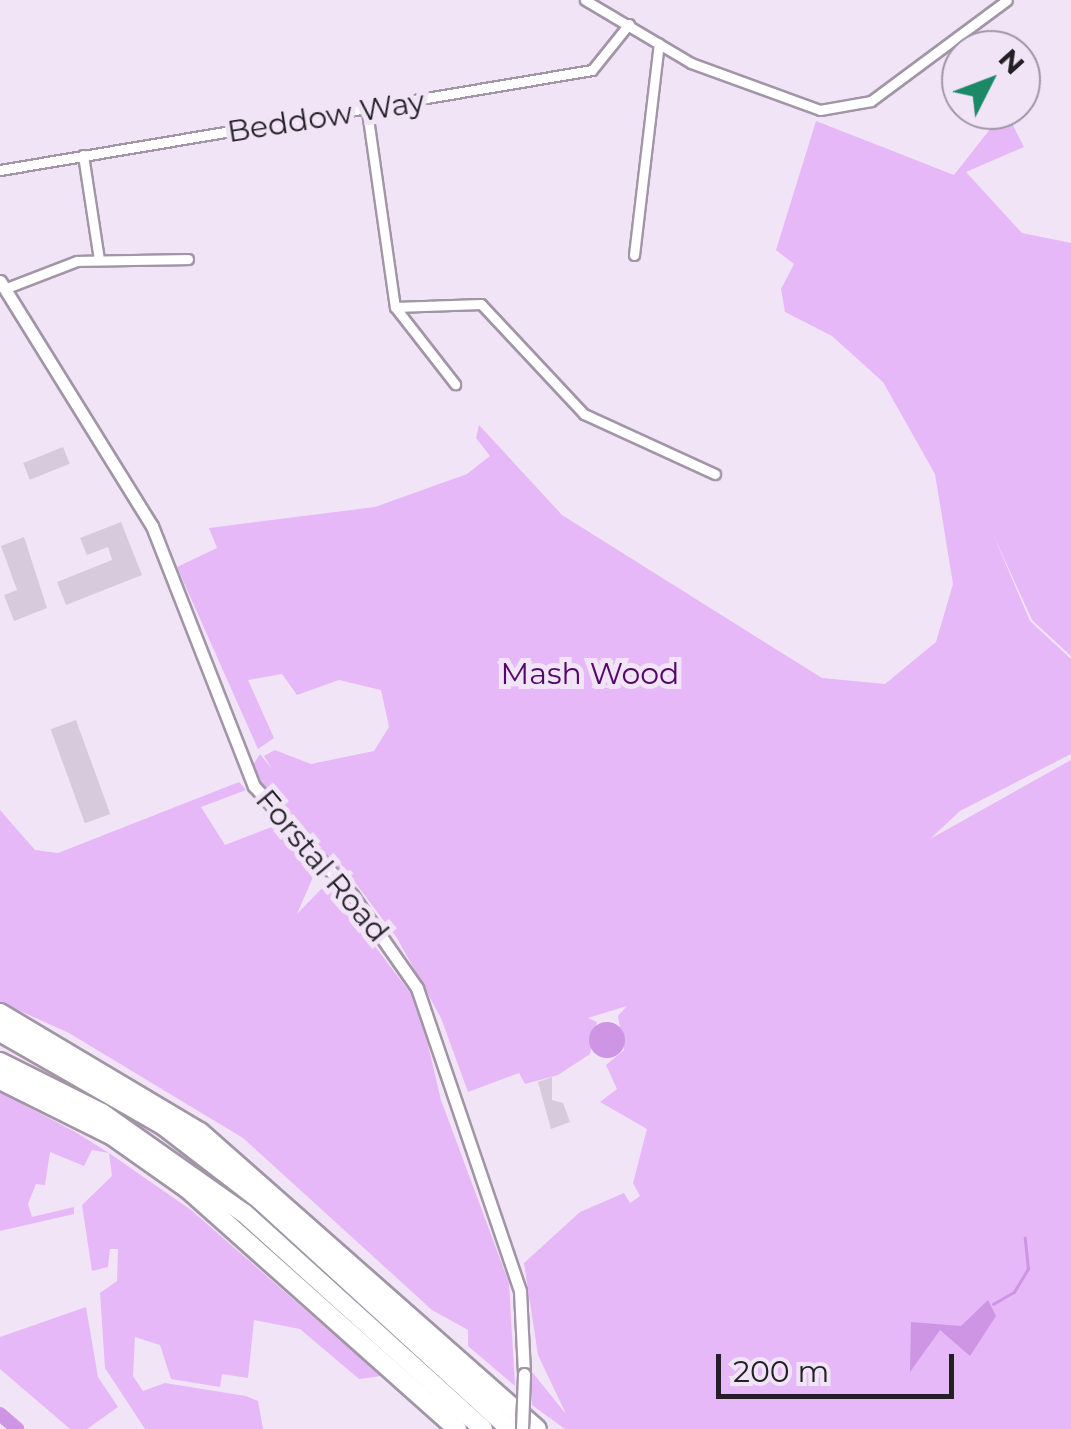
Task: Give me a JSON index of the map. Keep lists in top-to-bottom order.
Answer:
{
  "streets": {
    "street": ["Beddow Way", "Forstal Road"]
  },
  "parks": ["Mash Wood"],
  "scale_bar": "200 m",
  "north": "top right"
}
